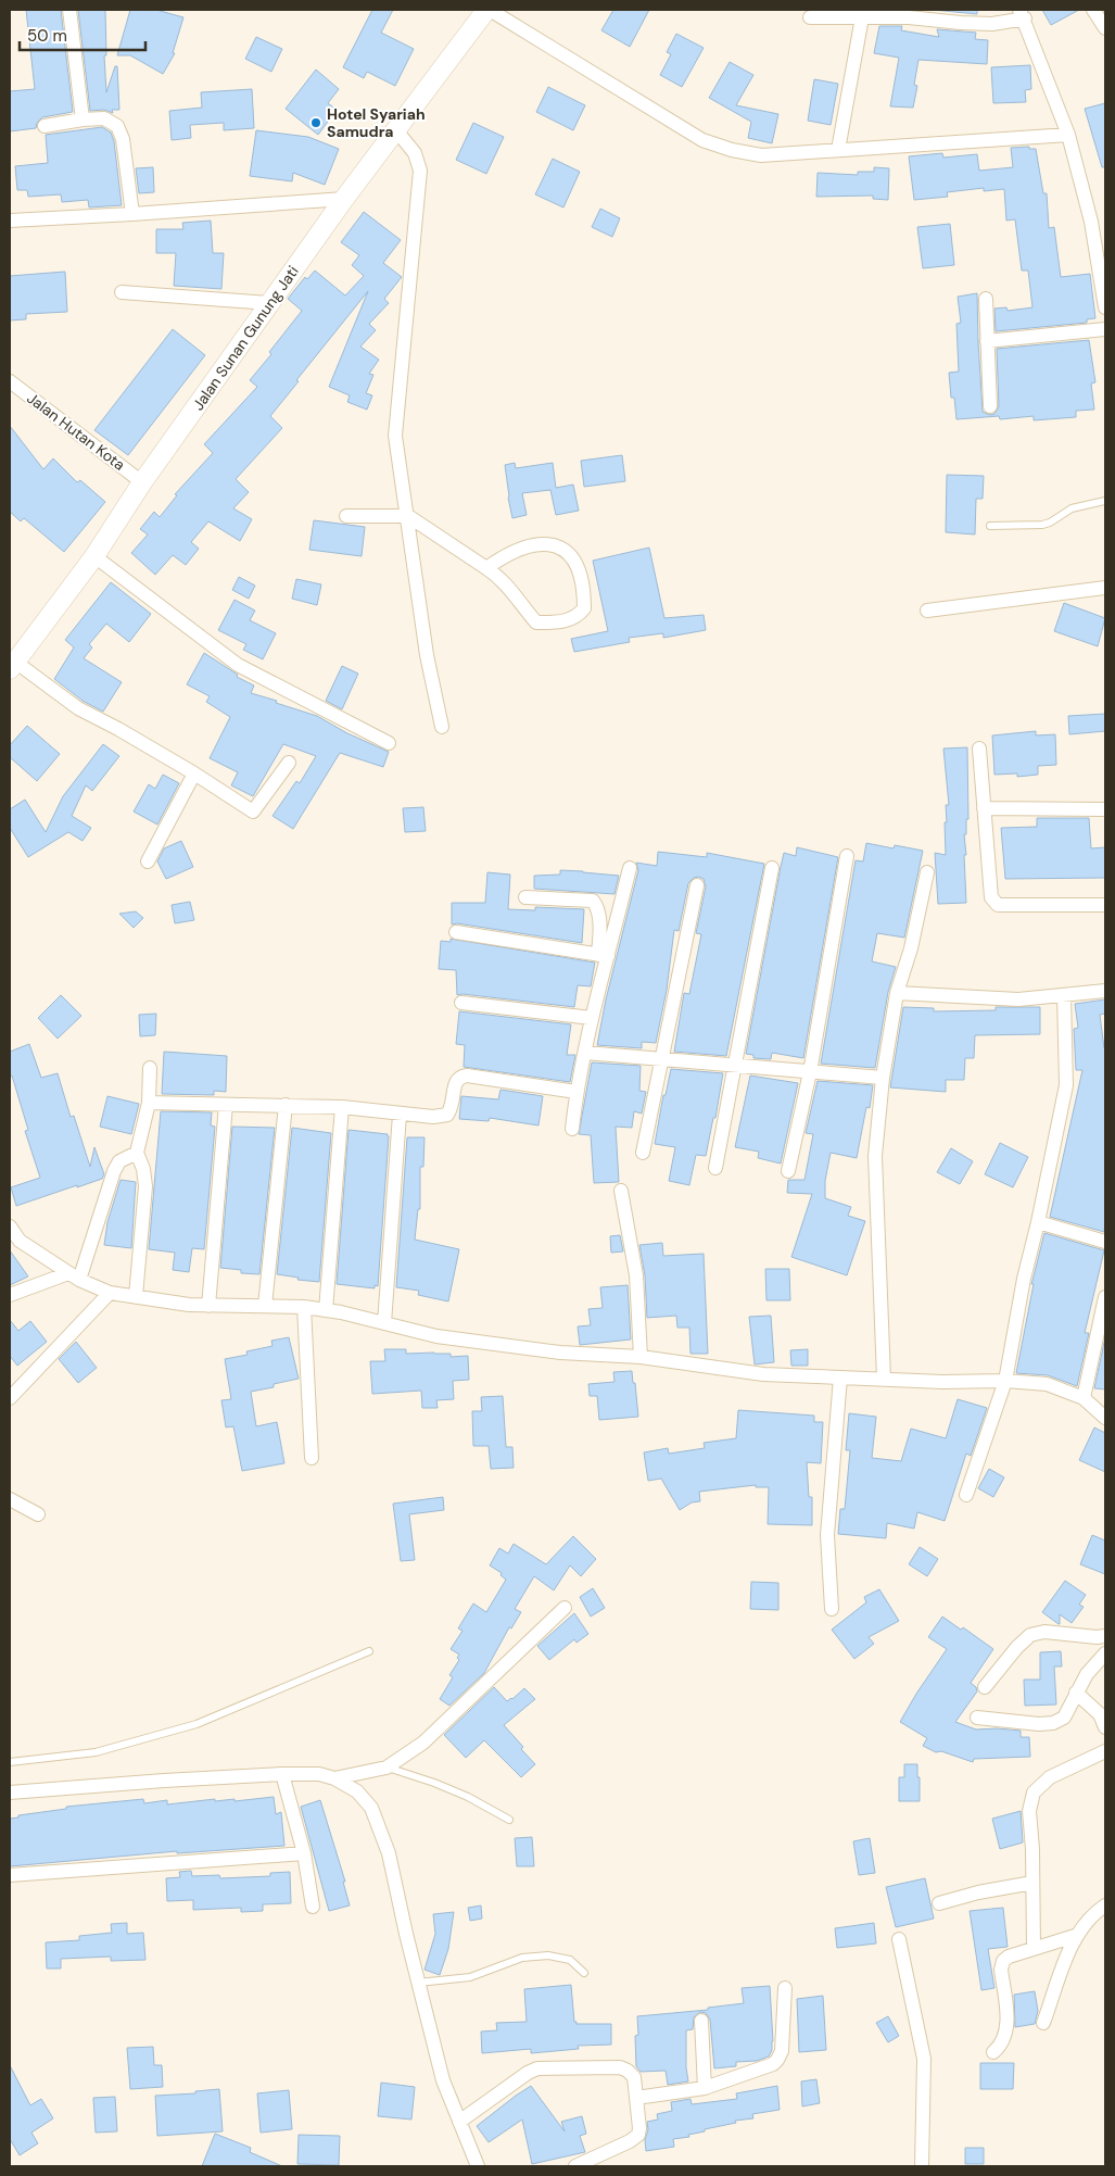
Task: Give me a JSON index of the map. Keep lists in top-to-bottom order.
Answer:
{
  "streets": {
    "street": ["Jalan Sunan Gunung Jati", "Jalan Hutan Kota"]
  },
  "crossings": [
    ["Jalan Sunan Gunung Jati", "Jalan Hutan Kota"]
  ],
  "places": ["Hotel Syariah Samudra"],
  "scale_bar": "50 m"
}
